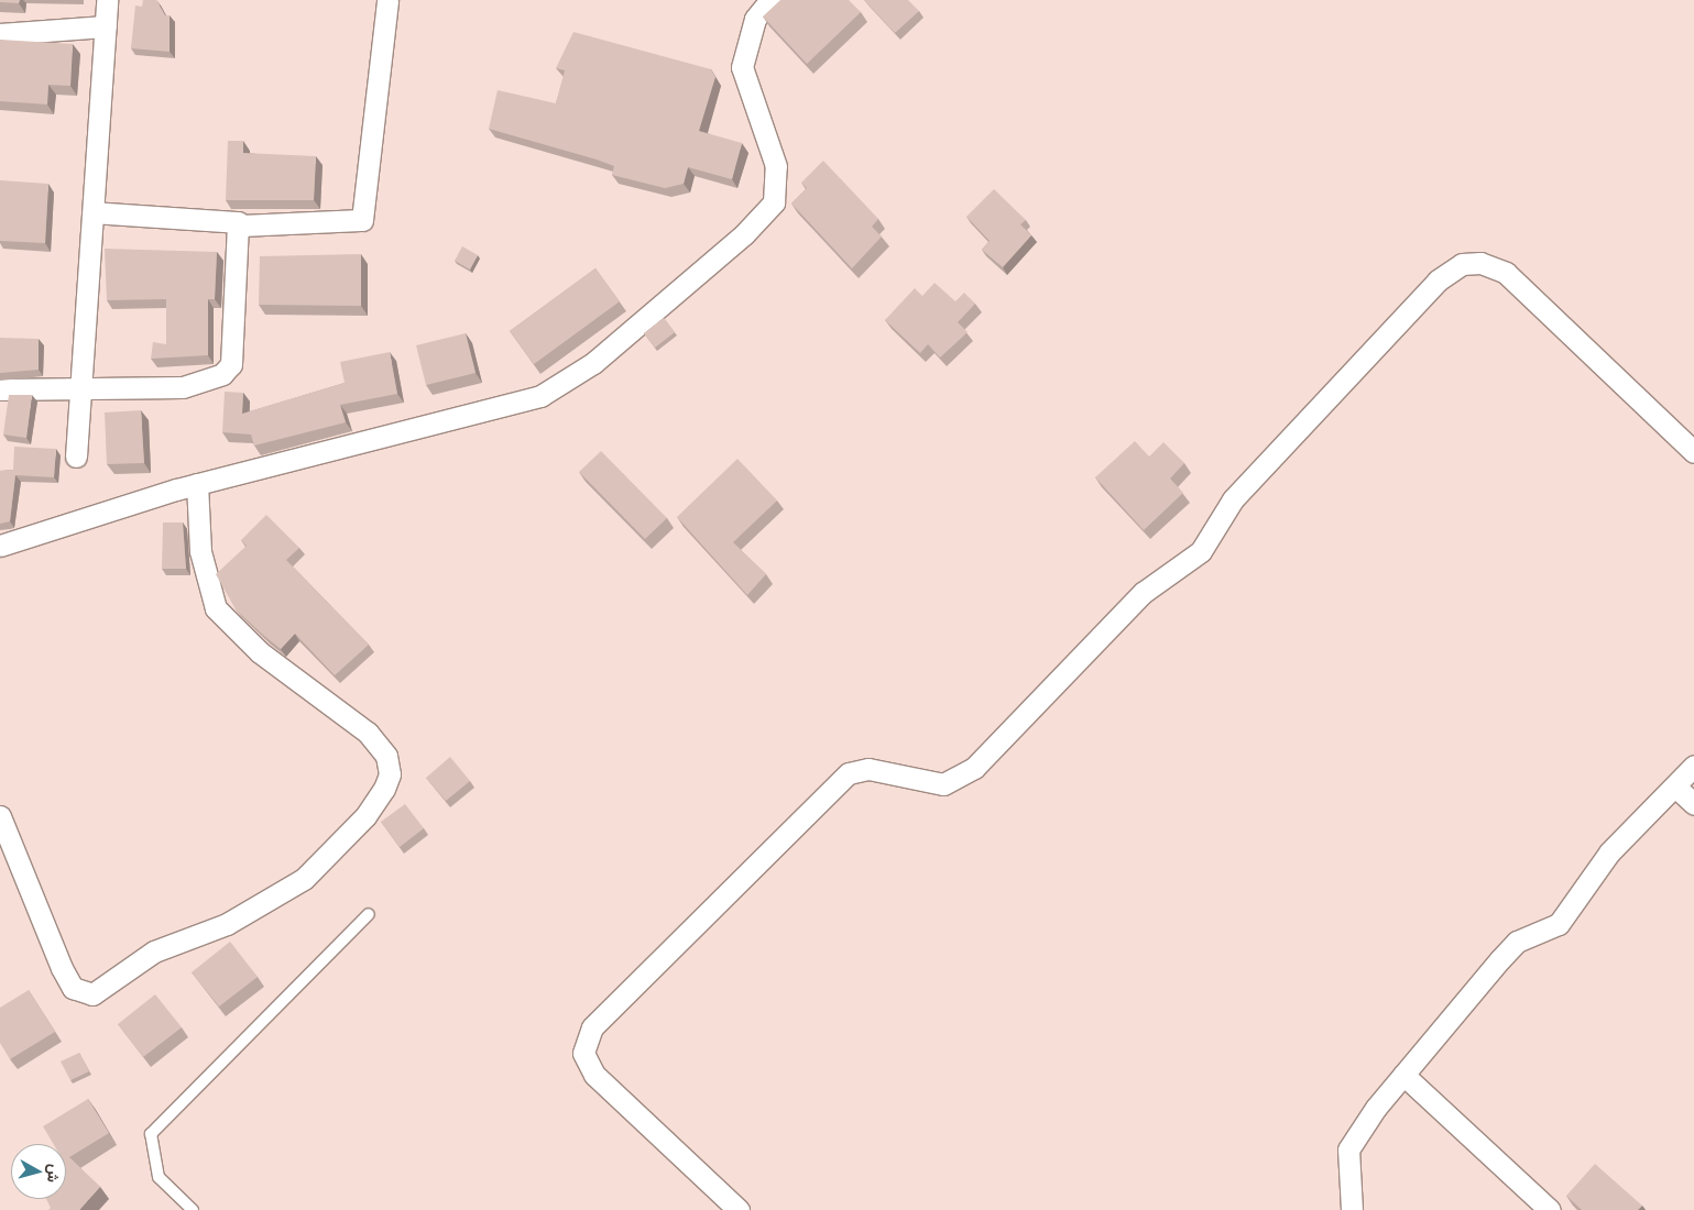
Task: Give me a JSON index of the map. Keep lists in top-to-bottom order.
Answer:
{
  "north": "right"
}
